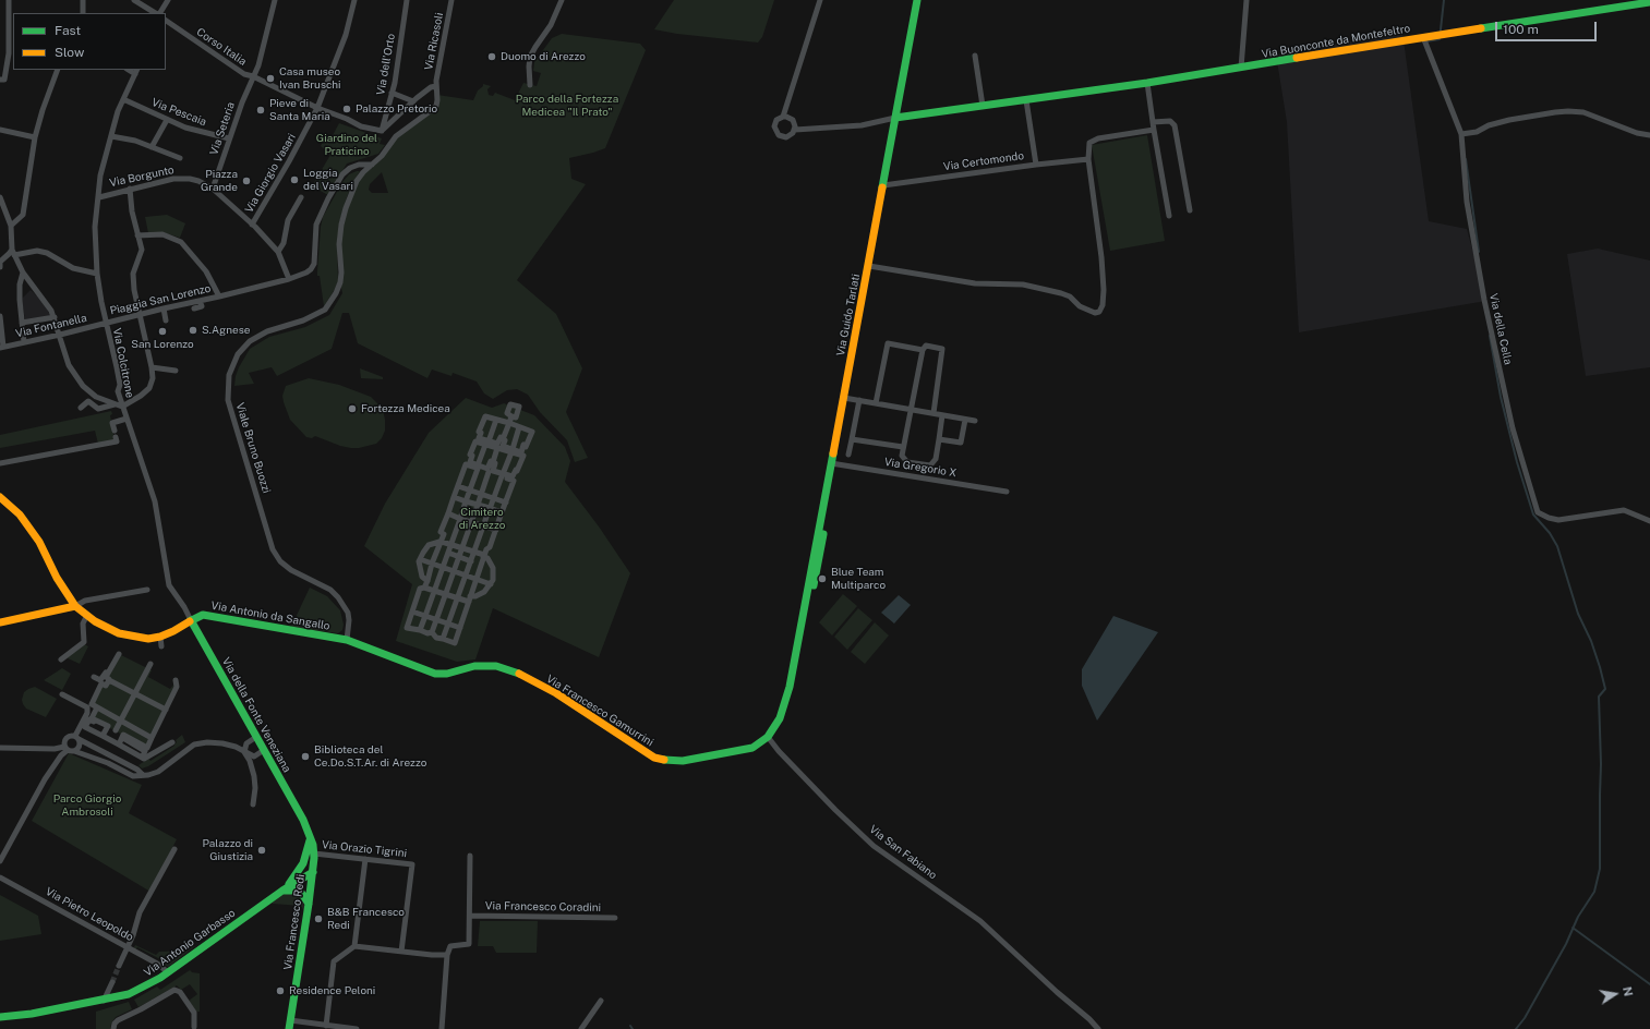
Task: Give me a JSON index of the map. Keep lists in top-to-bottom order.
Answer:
{
  "streets": {
    "main road": [
      "Via Buonconte da Montefeltro",
      "Via Guido Tarlati",
      "Via Antonio da Sangallo",
      "Via Francesco Gamurrini",
      "Via della Fonte Veneziana",
      "Via Francesco Redi",
      "Via Antonio Garbasso"
    ],
    "street": [
      "Via Ricasoli",
      "Corso Italia",
      "Via dell'Orto",
      "Via Pescaia",
      "Via Seteria",
      "Via Certomondo",
      "Via Giorgio Vasari",
      "Via Borgunto",
      "Piaggia San Lorenzo",
      "Via Fontanella",
      "Via della Cella",
      "Via Colcitrone",
      "Viale Bruno Buozzi",
      "Via Gregorio X",
      "Via Orazio Tigrini",
      "Via San Fabiano",
      "Via Francesco Coradini",
      "Via Pietro Leopoldo"
    ]
  },
  "crossings": [
    ["Via Ricasoli", "Viale Bruno Buozzi"],
    ["Via Buonconte da Montefeltro", "Via Guido Tarlati"],
    ["Via Buonconte da Montefeltro", "Via della Cella"],
    ["Corso Italia", "Via dell'Orto"],
    ["Corso Italia", "Via Seteria"],
    ["Corso Italia", "Via Giorgio Vasari"],
    ["Via Pescaia", "Via Seteria"],
    ["Via Pescaia", "Via Colcitrone"],
    ["Via Seteria", "Via Borgunto"],
    ["Via Certomondo", "Via Guido Tarlati"],
    ["Via Giorgio Vasari", "Via Borgunto"],
    ["Via Borgunto", "Piaggia San Lorenzo"],
    ["Via Borgunto", "Via Colcitrone"],
    ["Piaggia San Lorenzo", "Via Fontanella"],
    ["Piaggia San Lorenzo", "Via Colcitrone"],
    ["Piaggia San Lorenzo", "Viale Bruno Buozzi"],
    ["Via Guido Tarlati", "Via Gregorio X"],
    ["Via Fontanella", "Via Colcitrone"],
    ["Via Colcitrone", "Via Antonio da Sangallo"],
    ["Via Colcitrone", "Via della Fonte Veneziana"],
    ["Viale Bruno Buozzi", "Via Antonio da Sangallo"],
    ["Viale Bruno Buozzi", "Via Francesco Gamurrini"],
    ["Via Antonio da Sangallo", "Via Francesco Gamurrini"],
    ["Via Antonio da Sangallo", "Via della Fonte Veneziana"],
    ["Via Francesco Gamurrini", "Via San Fabiano"],
    ["Via della Fonte Veneziana", "Via Francesco Redi"],
    ["Via Orazio Tigrini", "Via Francesco Redi"],
    ["Via Pietro Leopoldo", "Via Antonio Garbasso"],
    ["Via Francesco Redi", "Via Antonio Garbasso"]
  ],
  "parks": [
    "Parco della Fortezza Medicea \"Il Prato\"",
    "Giardino del Praticino",
    "Cimitero di Arezzo",
    "Parco Giorgio Ambrosoli"
  ],
  "places": [
    "Duomo di Arezzo",
    "Casa museo Ivan Bruschi",
    "Palazzo Pretorio",
    "Pieve di Santa Maria",
    "Loggia del Vasari",
    "Piazza Grande",
    "S.Agnese",
    "San Lorenzo",
    "Fortezza Medicea",
    "Blue Team Multiparco",
    "Biblioteca del Ce.Do.S.T.Ar. di Arezzo",
    "Palazzo di Giustizia",
    "B&B Francesco Redi",
    "Residence Peloni"
  ],
  "legend": ["Fast", "Slow"],
  "scale_bar": "100 m",
  "north": "right"
}
